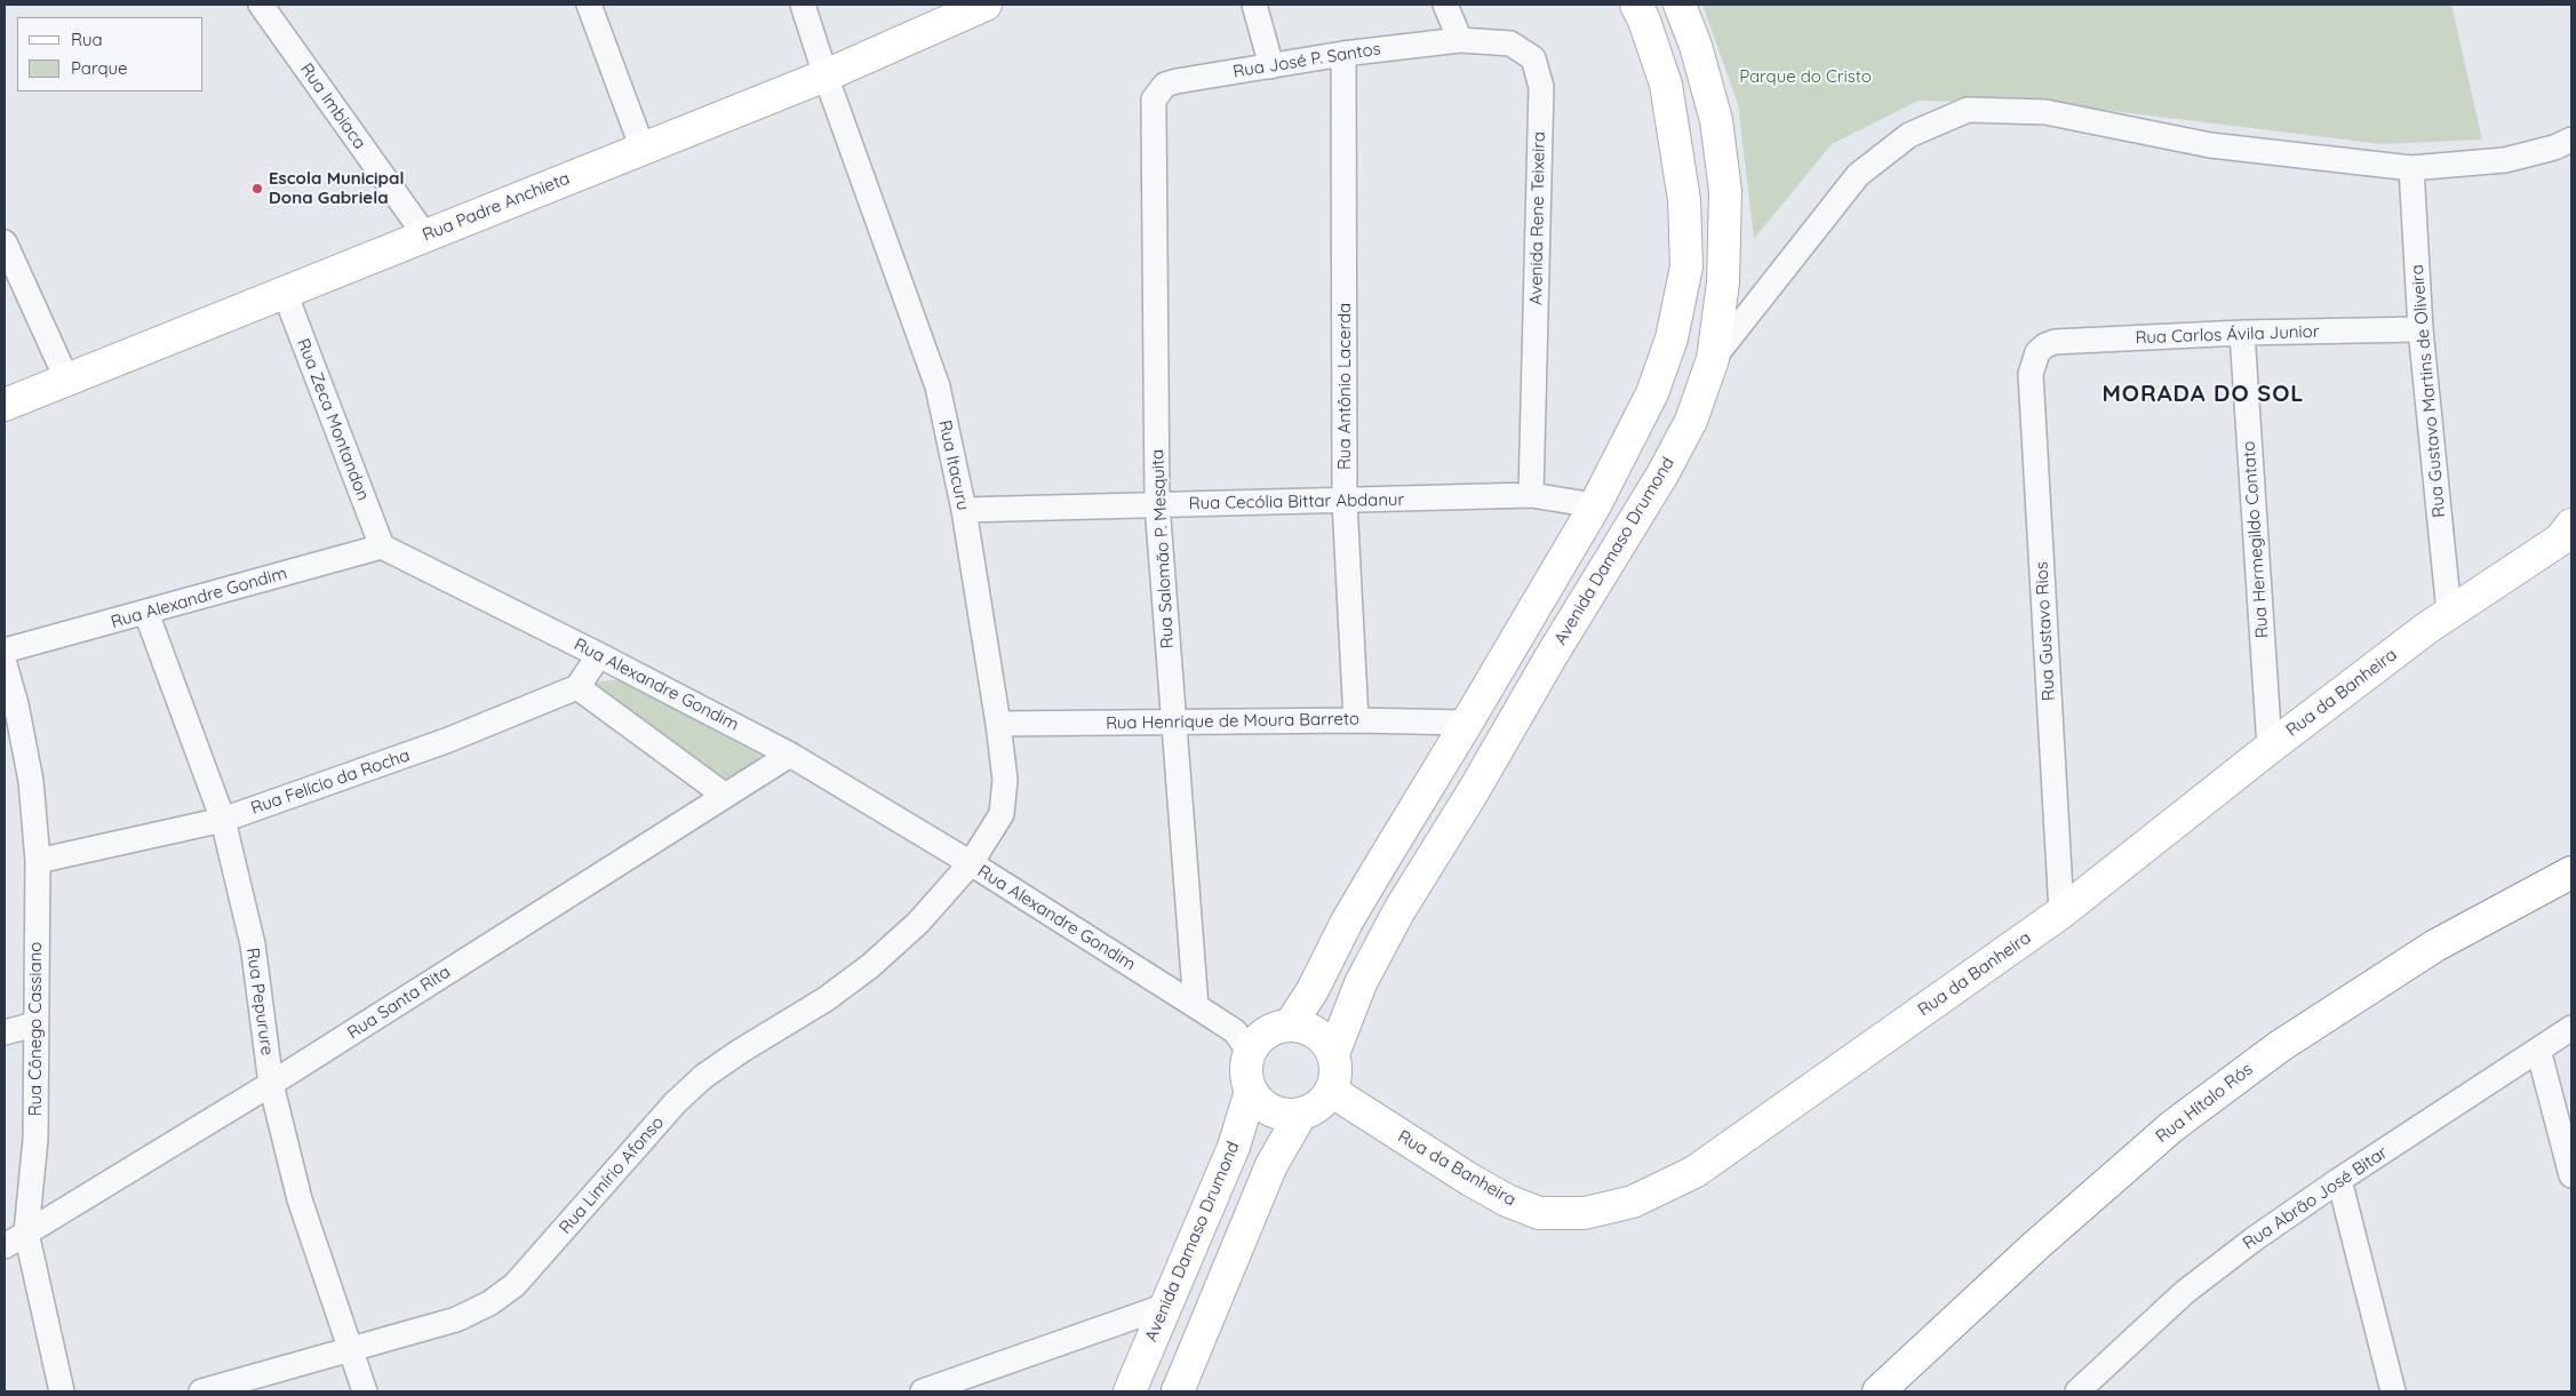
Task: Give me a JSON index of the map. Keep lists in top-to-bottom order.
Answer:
{
  "streets": {
    "main road": [
      "Rua Padre Anchieta",
      "Avenida Damaso Drumond",
      "Rua da Banheira",
      "Rua Hítalo Rós"
    ],
    "street": [
      "Rua José P. Santos",
      "Rua Imbiaca",
      "Avenida Rene Teixeira",
      "Rua Carlos Ávila Junior",
      "Rua Antônio Lacerda",
      "Rua Gustavo Martins de Oliveira",
      "Rua Zeca Montandon",
      "Rua Itacuru",
      "Rua Cecólia Bittar Abdanur",
      "Rua Hermegildo Contato",
      "Rua Salomão P. Mesquita",
      "Rua Alexandre Gondim",
      "Rua Gustavo Rios",
      "Rua Henrique de Moura Barreto",
      "Rua Felício da Rocha",
      "Rua Pepurure",
      "Rua Santa Rita",
      "Rua Cônego Cassiano",
      "Rua Limírio Afonso",
      "Rua Abrão José Bitar"
    ]
  },
  "crossings": [
    ["Rua José P. Santos", "Avenida Rene Teixeira"],
    ["Rua José P. Santos", "Rua Antônio Lacerda"],
    ["Rua José P. Santos", "Rua Salomão P. Mesquita"],
    ["Rua Imbiaca", "Rua Padre Anchieta"],
    ["Rua Padre Anchieta", "Rua Zeca Montandon"],
    ["Rua Padre Anchieta", "Rua Itacuru"],
    ["Avenida Rene Teixeira", "Rua Cecólia Bittar Abdanur"],
    ["Rua Carlos Ávila Junior", "Rua Gustavo Martins de Oliveira"],
    ["Rua Carlos Ávila Junior", "Rua Hermegildo Contato"],
    ["Rua Carlos Ávila Junior", "Rua Gustavo Rios"],
    ["Rua Antônio Lacerda", "Rua Cecólia Bittar Abdanur"],
    ["Rua Antônio Lacerda", "Rua Henrique de Moura Barreto"],
    ["Rua Gustavo Martins de Oliveira", "Rua da Banheira"],
    ["Rua Zeca Montandon", "Rua Alexandre Gondim"],
    ["Rua Itacuru", "Rua Cecólia Bittar Abdanur"],
    ["Rua Itacuru", "Rua Alexandre Gondim"],
    ["Rua Itacuru", "Rua Henrique de Moura Barreto"],
    ["Rua Itacuru", "Rua Limírio Afonso"],
    ["Rua Cecólia Bittar Abdanur", "Rua Salomão P. Mesquita"],
    ["Rua Hermegildo Contato", "Rua da Banheira"],
    ["Rua Salomão P. Mesquita", "Rua Alexandre Gondim"],
    ["Rua Salomão P. Mesquita", "Rua Henrique de Moura Barreto"],
    ["Avenida Damaso Drumond", "Rua Alexandre Gondim"],
    ["Avenida Damaso Drumond", "Rua da Banheira"],
    ["Rua Alexandre Gondim", "Rua da Banheira"],
    ["Rua Alexandre Gondim", "Rua Pepurure"],
    ["Rua Alexandre Gondim", "Rua Santa Rita"],
    ["Rua Alexandre Gondim", "Rua Limírio Afonso"],
    ["Rua Gustavo Rios", "Rua da Banheira"],
    ["Rua Felício da Rocha", "Rua Pepurure"],
    ["Rua Felício da Rocha", "Rua Cônego Cassiano"],
    ["Rua Pepurure", "Rua Santa Rita"],
    ["Rua Pepurure", "Rua Limírio Afonso"],
    ["Rua Santa Rita", "Rua Cônego Cassiano"]
  ],
  "districts": ["MORADA DO SOL"],
  "parks": ["Parque do Cristo"],
  "places": ["Escola Municipal Dona Gabriela"],
  "legend": ["Rua", "Parque"]
}
